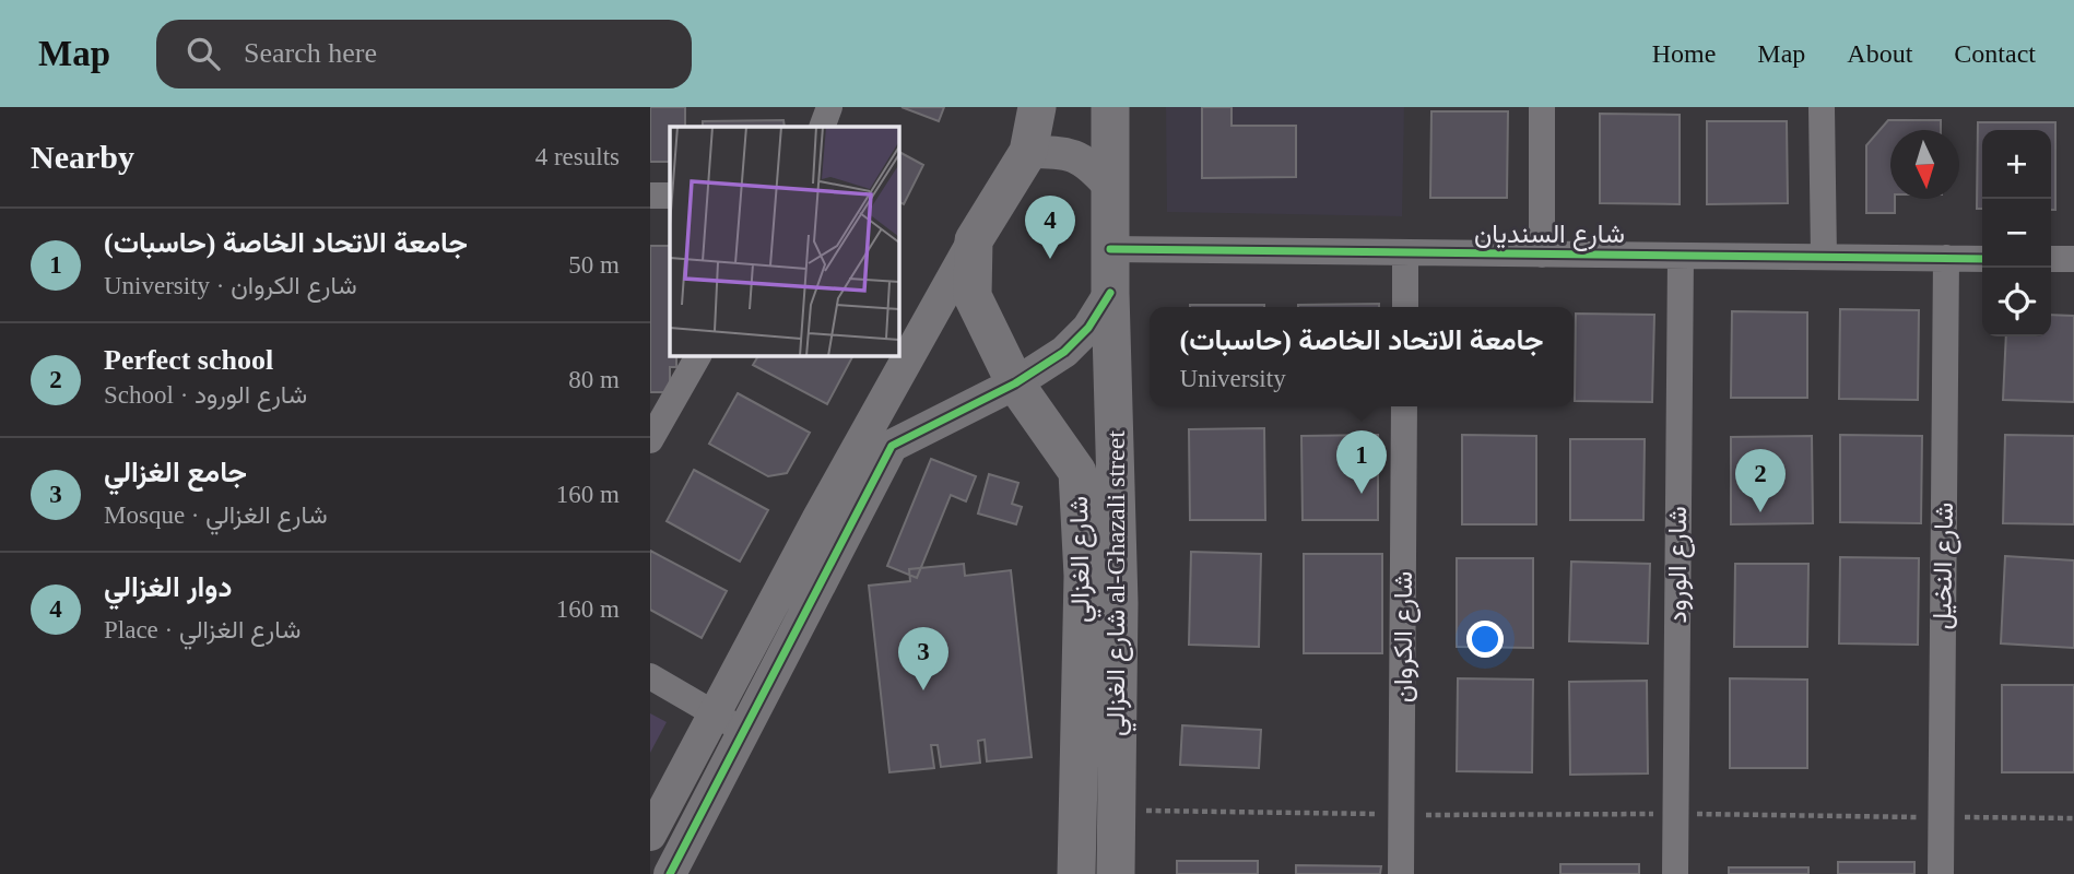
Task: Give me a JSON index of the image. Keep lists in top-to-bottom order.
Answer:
{
  "streets": {
    "main road": ["شارع الغزالي", "شارع الغزالي al-Ghazali street"],
    "street": [
      "شارع السنديان",
      "شارع الورود",
      "شارع النخيل",
      "شارع الكروان"
    ]
  },
  "crossings": [
    ["شارع السنديان", "شارع الورود"],
    ["شارع السنديان", "شارع النخيل"]
  ],
  "north": "bottom",
  "page": {
    "header": "Map",
    "search": "Search here",
    "nav": [
      "Home",
      "Map",
      "About",
      "Contact"
    ],
    "heading": ["Nearby", "4 results"],
    "map_buttons": ["+", "−"],
    "pins": [
      "4",
      "1",
      "2",
      "3"
    ],
    "list": [
      {
        "mark": "1",
        "name": "جامعة الاتحاد الخاصة (حاسبات)",
        "note": "University · شارع الكروان",
        "value": "50 m"
      },
      {
        "mark": "2",
        "name": "Perfect school",
        "note": "School · شارع الورود",
        "value": "80 m"
      },
      {
        "mark": "3",
        "name": "جامع الغزالي",
        "note": "Mosque · شارع الغزالي",
        "value": "160 m"
      },
      {
        "mark": "4",
        "name": "دوار الغزالي",
        "note": "Place · شارع الغزالي",
        "value": "160 m"
      }
    ],
    "popup": ["جامعة الاتحاد الخاصة (حاسبات)", "University"]
  }
}
